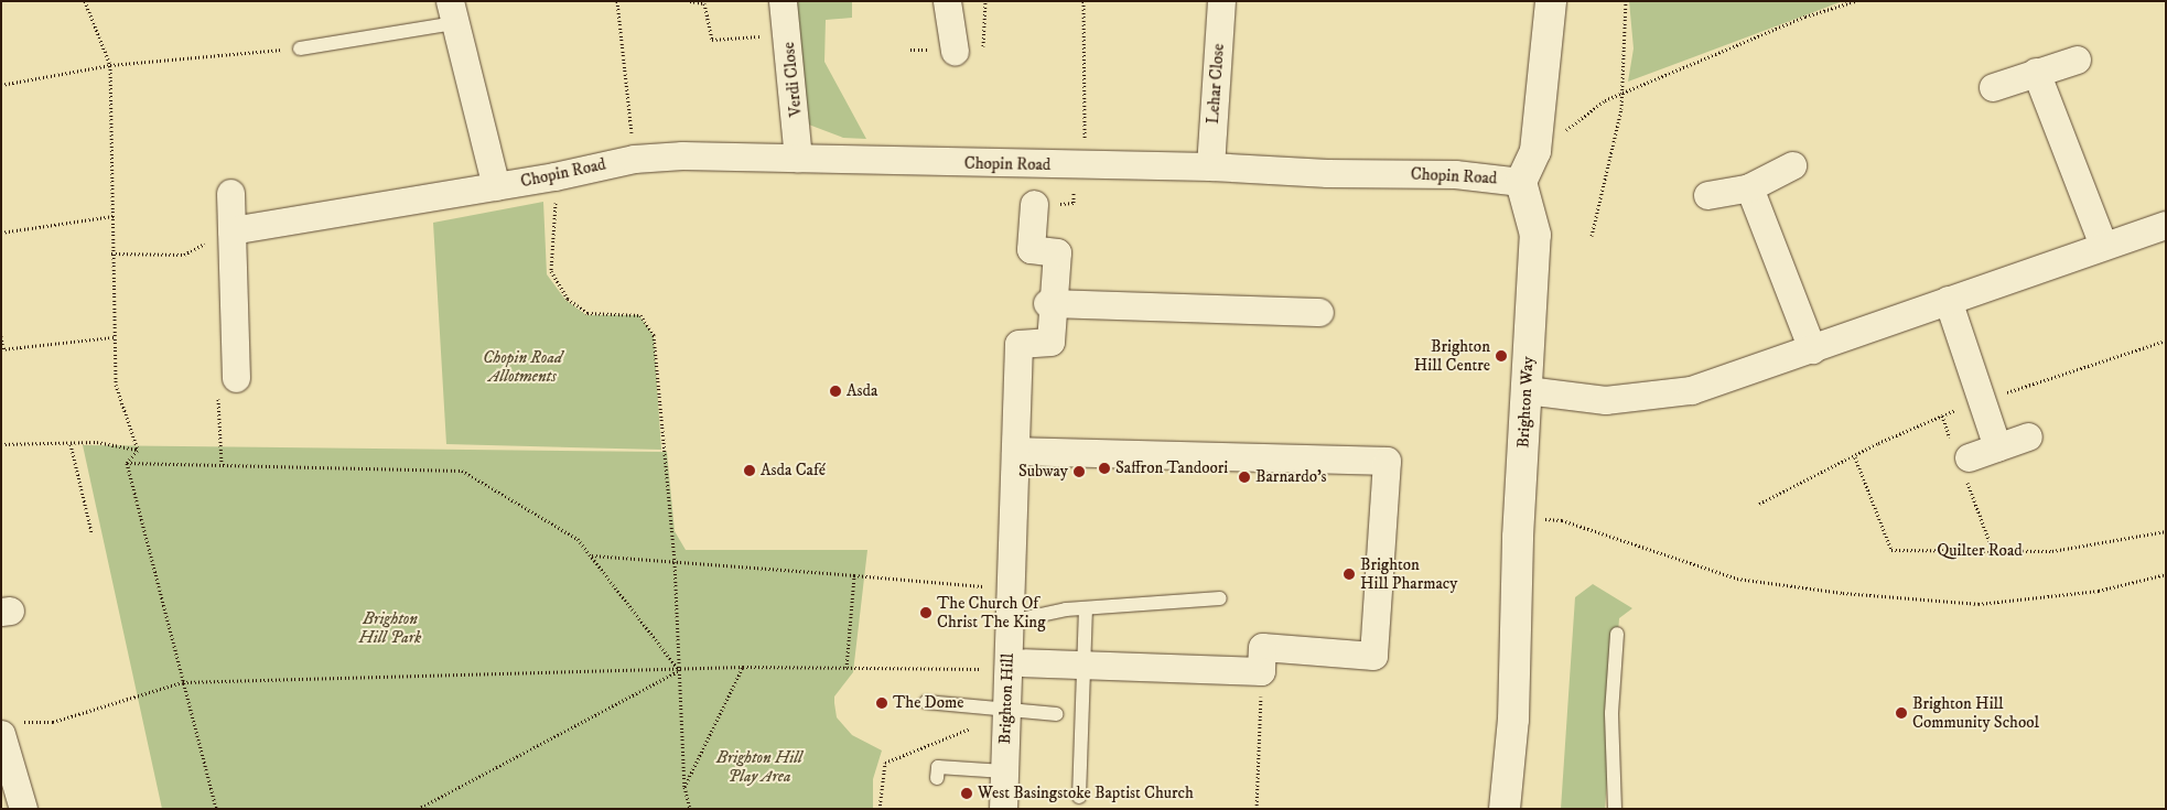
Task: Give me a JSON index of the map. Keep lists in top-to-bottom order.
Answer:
{
  "streets": {
    "street": [
      "Verdi Close",
      "Lehar Close",
      "Chopin Road",
      "Brighton Way",
      "Brighton Hill"
    ],
    "path": ["Quilter Road"]
  },
  "crossings": [
    ["Verdi Close", "Chopin Road"],
    ["Lehar Close", "Chopin Road"],
    ["Chopin Road", "Brighton Way"]
  ],
  "parks": ["Chopin Road Allotments", "Brighton Hill Park", "Brighton Hill Play Area"],
  "places": [
    "Brighton Hill Centre",
    "Asda",
    "Saffron Tandoori",
    "Asda Café",
    "Subway",
    "Barnardo's",
    "Brighton Hill Pharmacy",
    "The Church Of Christ The King",
    "The Dome",
    "Brighton Hill Community School",
    "West Basingstoke Baptist Church"
  ]
}
